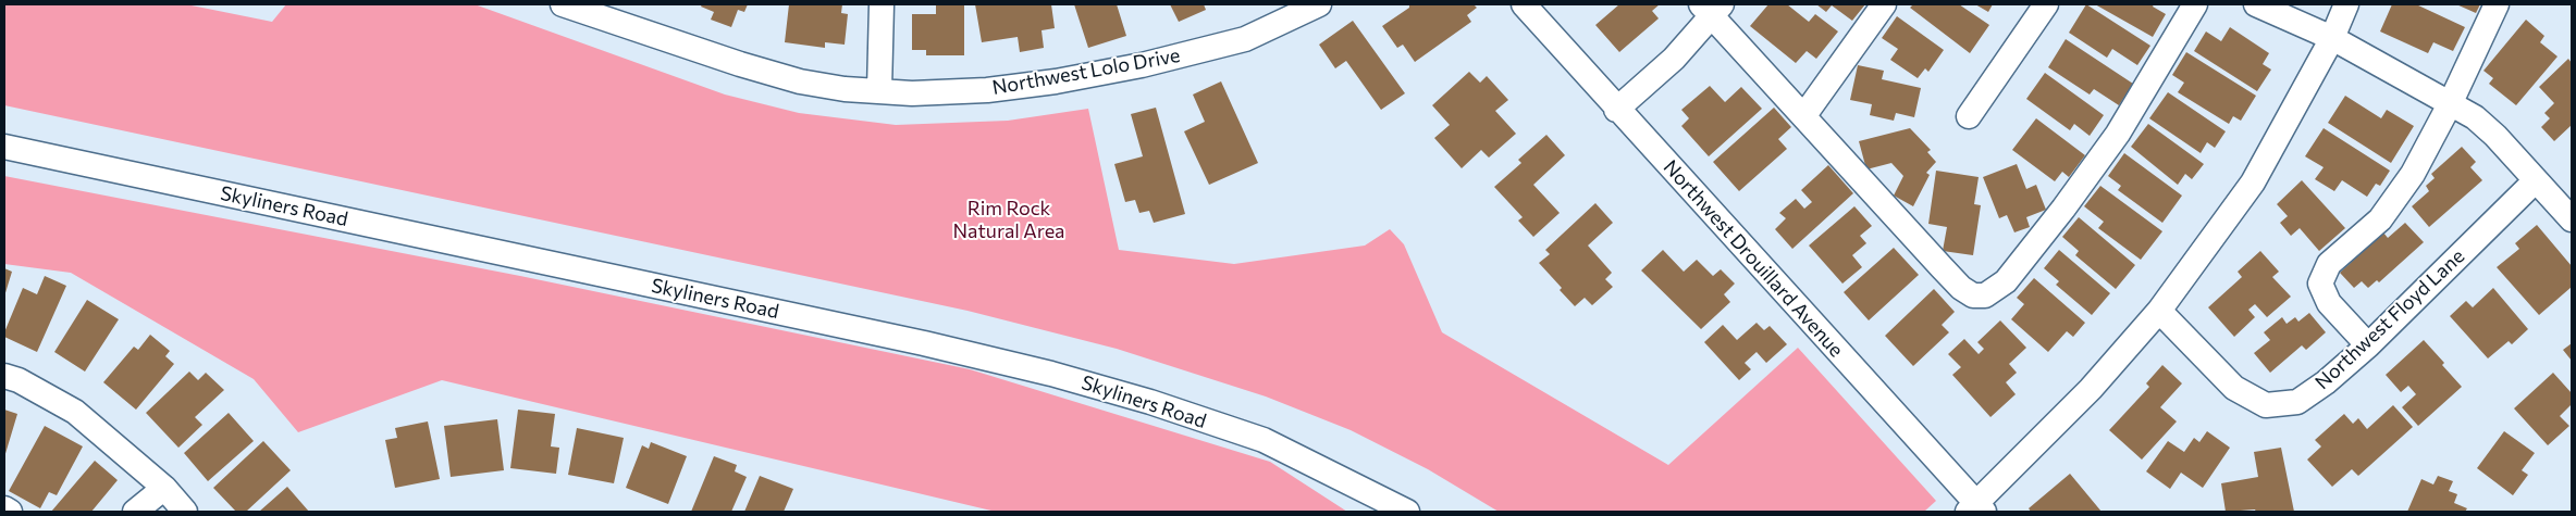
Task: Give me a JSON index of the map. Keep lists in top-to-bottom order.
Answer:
{
  "streets": {
    "street": [
      "Northwest Lolo Drive",
      "Skyliners Road",
      "Northwest Drouillard Avenue",
      "Northwest Floyd Lane"
    ]
  },
  "parks": ["Rim Rock Natural Area"]
}
